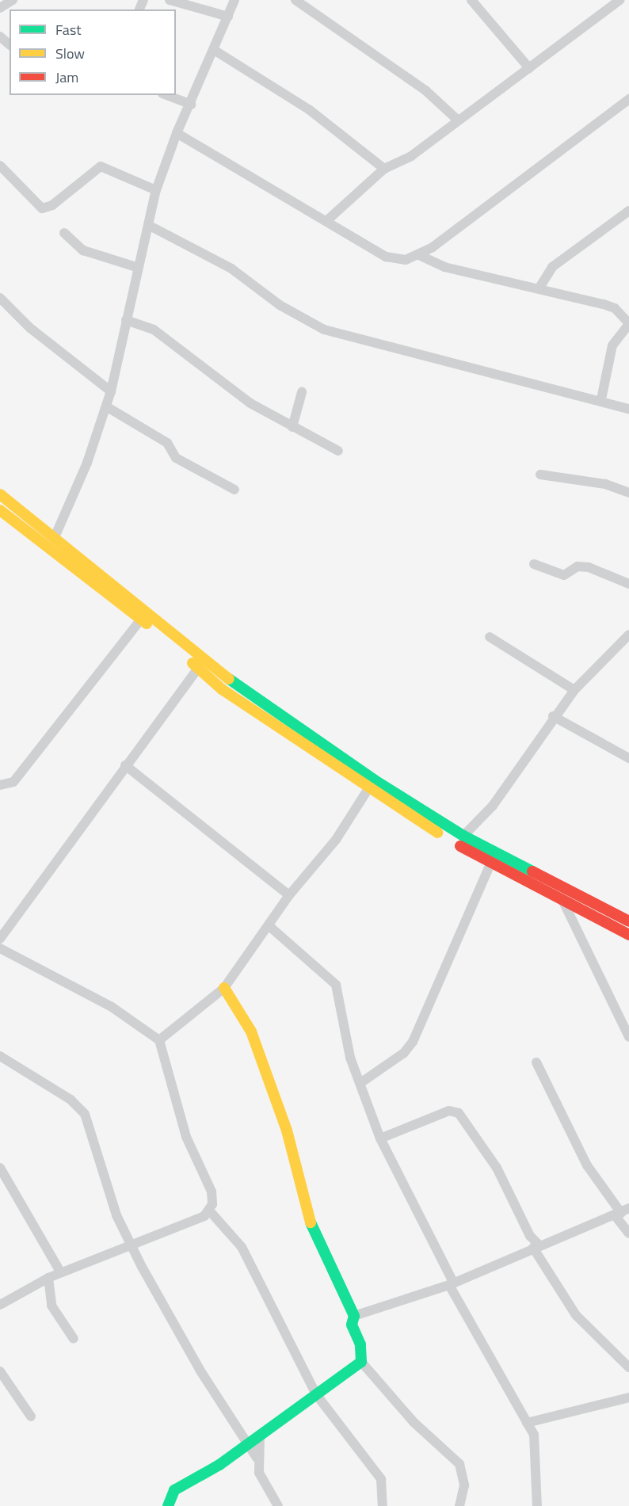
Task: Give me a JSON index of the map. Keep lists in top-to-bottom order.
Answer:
{
  "legend": ["Fast", "Slow", "Jam"]
}
